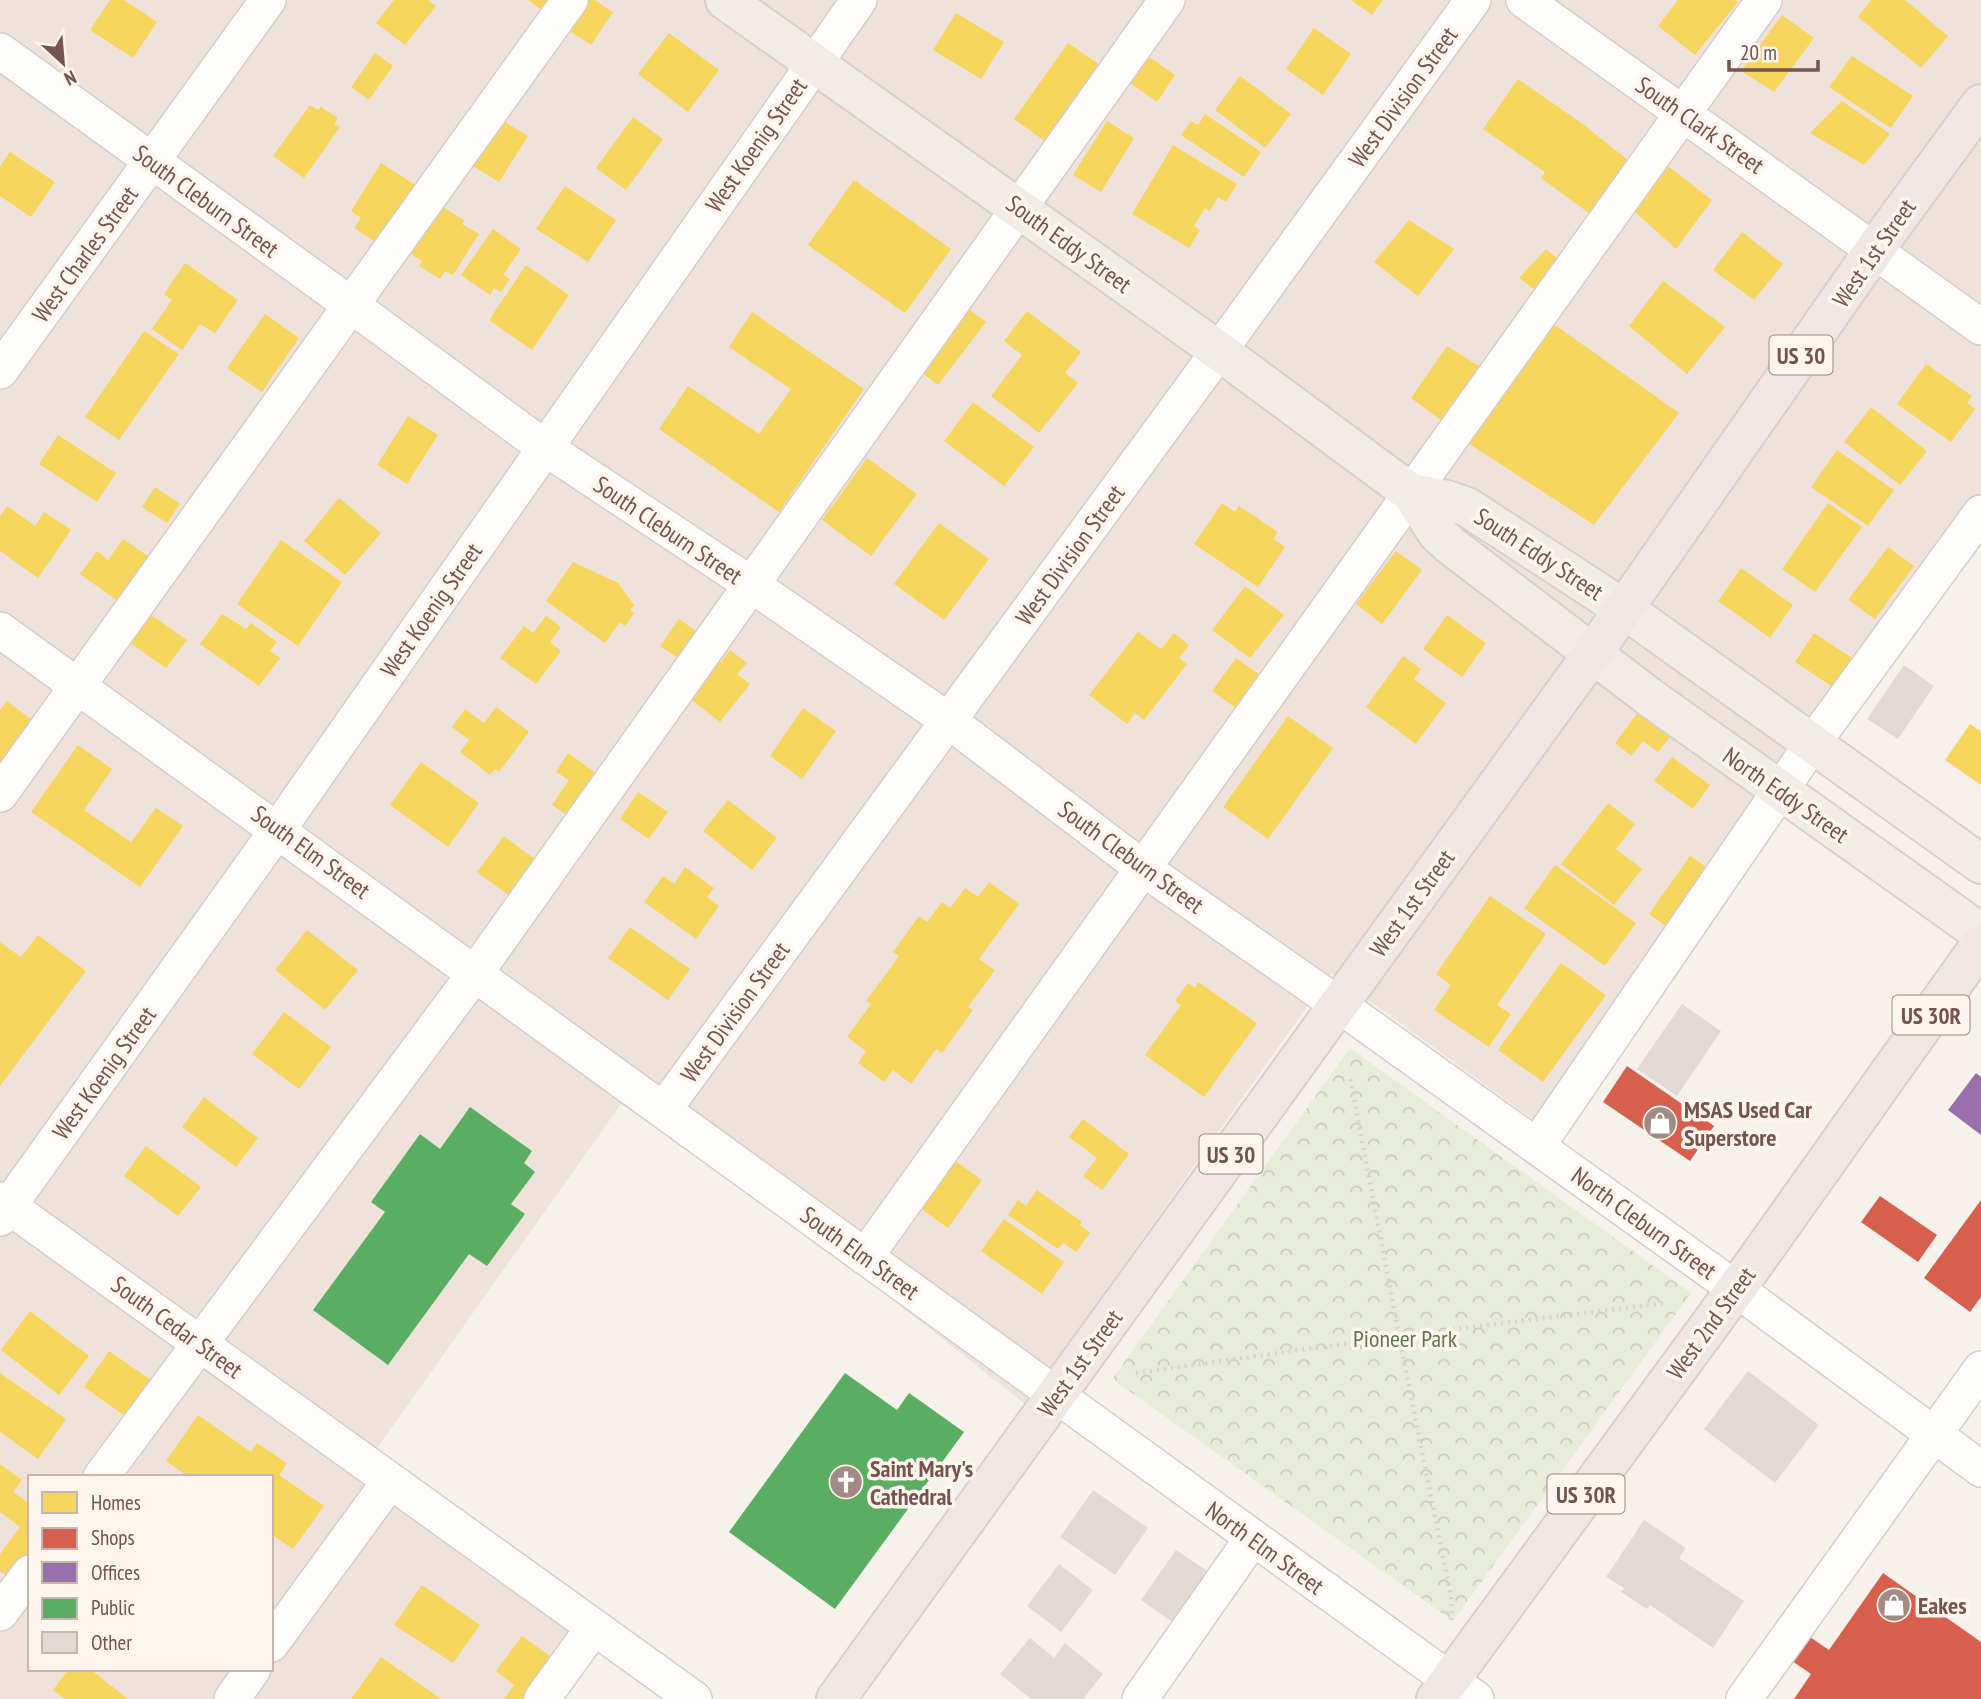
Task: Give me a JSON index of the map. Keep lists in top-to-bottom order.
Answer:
{
  "streets": {
    "highway": [
      "West 1st Street",
      "US 30",
      "US 30R",
      "West 2nd Street"
    ],
    "main road": ["South Eddy Street", "North Eddy Street"],
    "street": [
      "West Division Street",
      "South Clark Street",
      "West Koenig Street",
      "South Cleburn Street",
      "West Charles Street",
      "South Elm Street",
      "North Cleburn Street",
      "South Cedar Street",
      "North Elm Street"
    ]
  },
  "crossings": [
    ["West Division Street", "South Cleburn Street"],
    ["West Division Street", "South Eddy Street"],
    ["West Division Street", "South Elm Street"],
    ["South Clark Street", "West 1st Street"],
    ["West Koenig Street", "South Cleburn Street"],
    ["West Koenig Street", "South Eddy Street"],
    ["West Koenig Street", "South Elm Street"],
    ["West Koenig Street", "South Cedar Street"],
    ["South Cleburn Street", "West 1st Street"],
    ["South Cleburn Street", "West Charles Street"],
    ["South Cleburn Street", "North Cleburn Street"],
    ["South Eddy Street", "West 1st Street"],
    ["South Eddy Street", "North Eddy Street"],
    ["West 1st Street", "North Eddy Street"],
    ["West 1st Street", "South Elm Street"],
    ["West 1st Street", "North Cleburn Street"],
    ["West 1st Street", "North Elm Street"],
    ["South Elm Street", "North Elm Street"],
    ["North Cleburn Street", "West 2nd Street"],
    ["West 2nd Street", "North Elm Street"]
  ],
  "parks": ["Pioneer Park"],
  "places": {
    "shop": ["MSAS Used Car Superstore", "Eakes"],
    "church": ["Saint Mary's Cathedral"]
  },
  "legend": [
    "Homes",
    "Shops",
    "Offices",
    "Public",
    "Other"
  ],
  "scale_bar": "20 m",
  "north": "bottom right"
}
